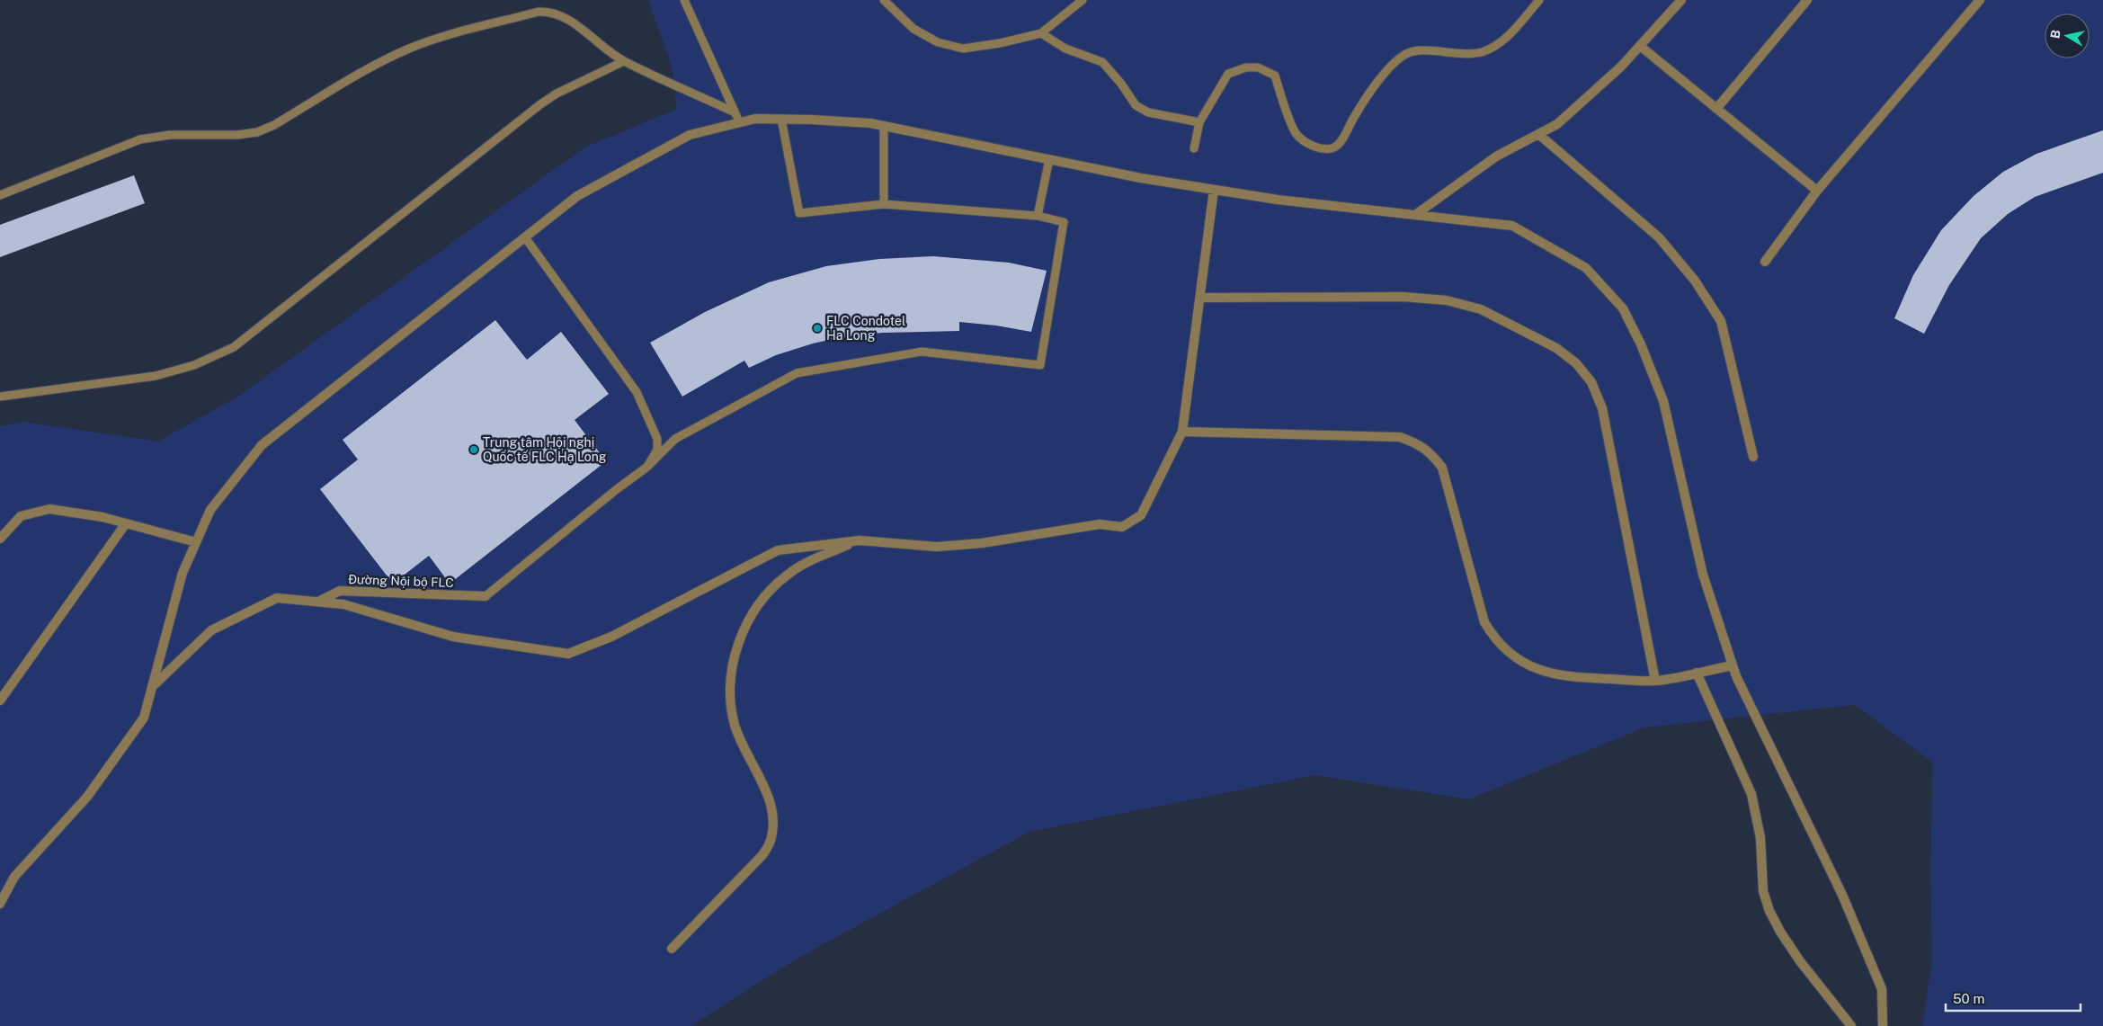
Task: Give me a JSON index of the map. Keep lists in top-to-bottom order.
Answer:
{
  "streets": {
    "street": ["Đường Nội bộ FLC"]
  },
  "places": ["FLC Condotel Ha Long", "Trung tâm Hội nghị Quốc tế FLC Hạ Long"],
  "scale_bar": "50 m",
  "north": "left"
}
